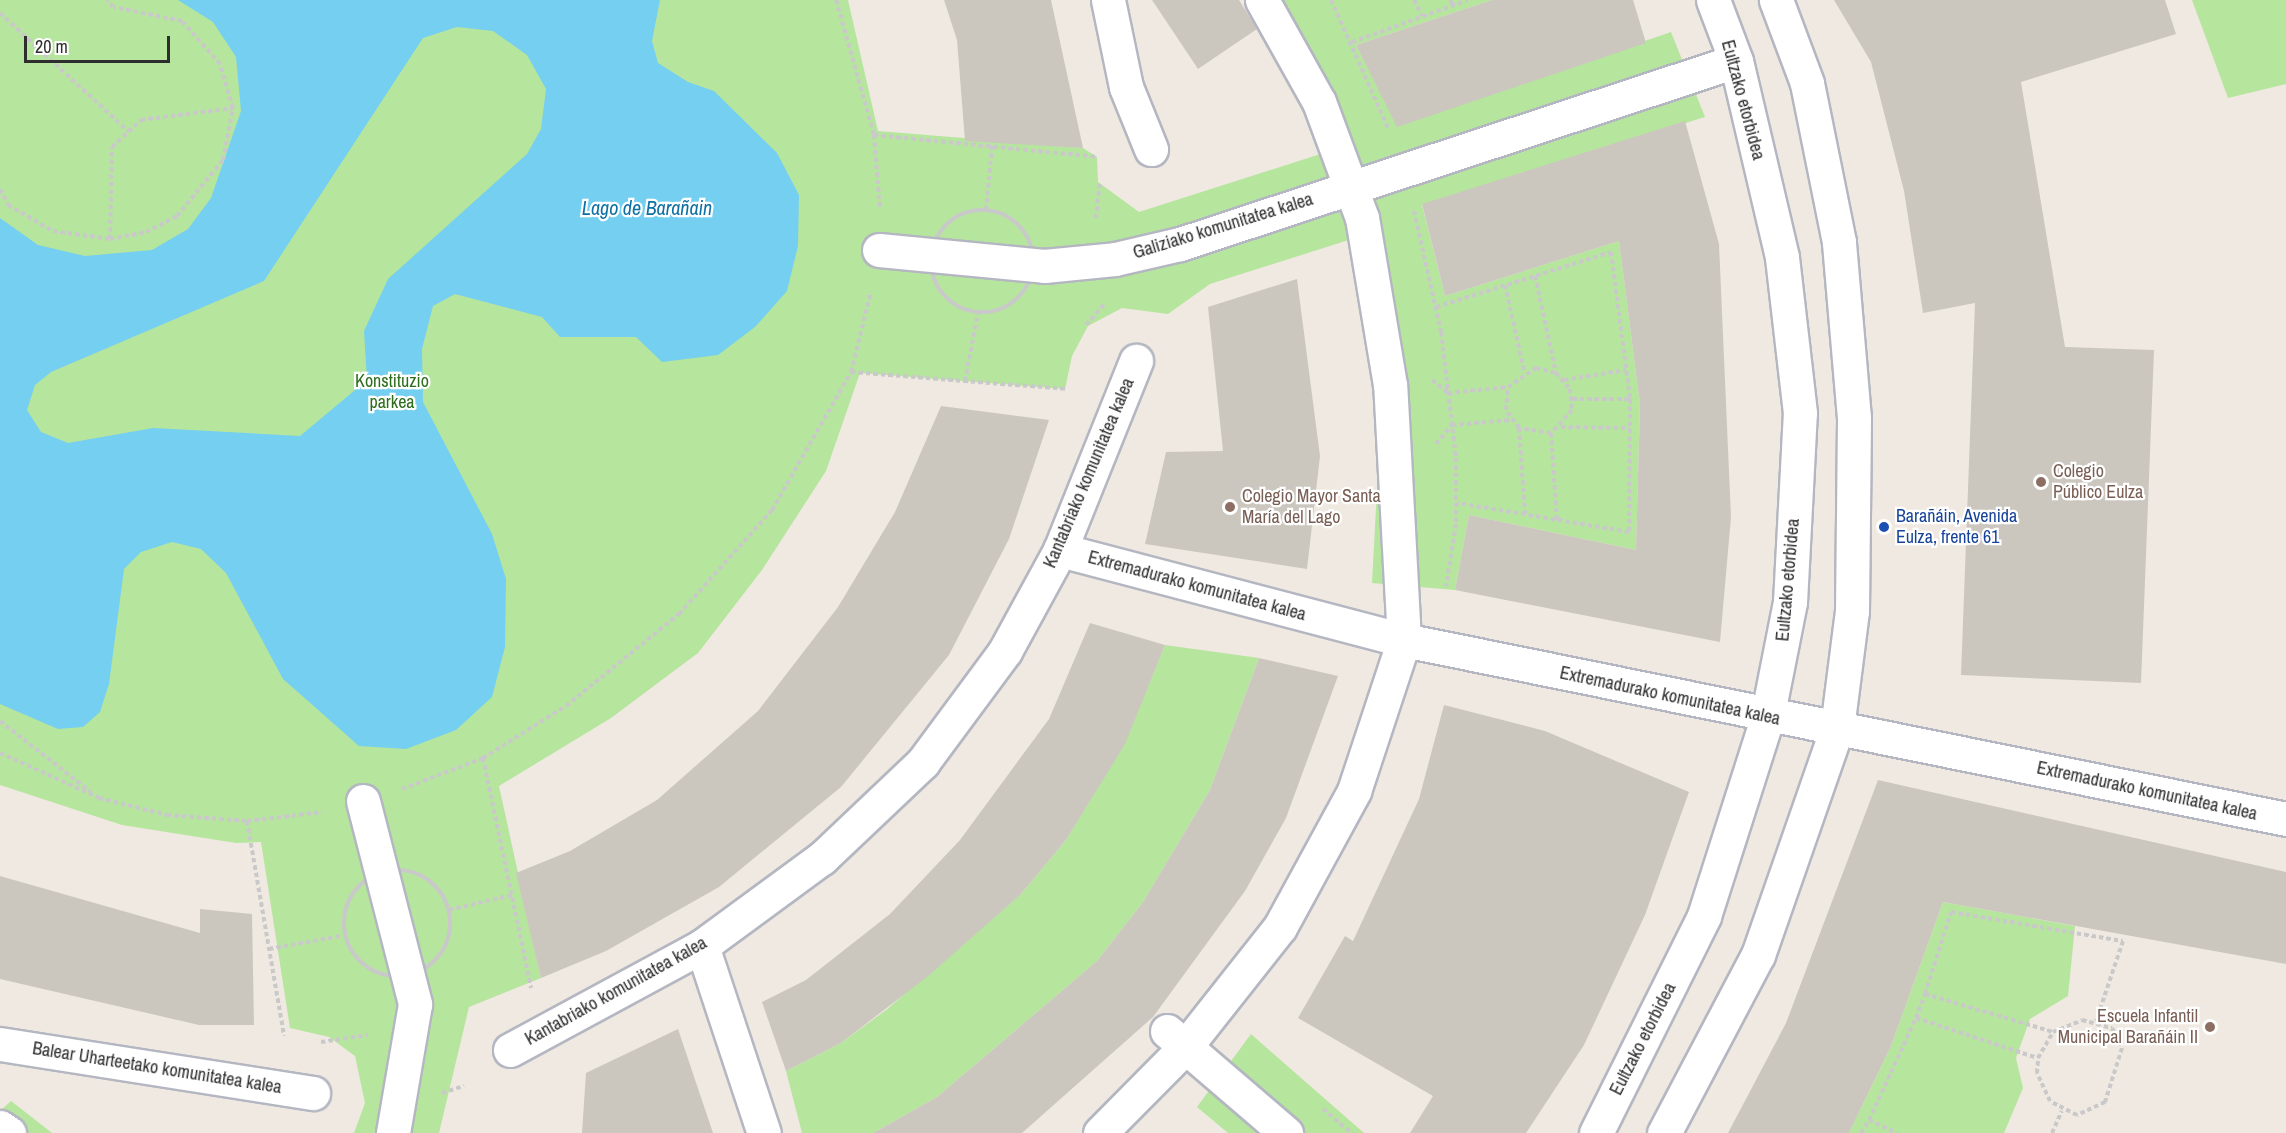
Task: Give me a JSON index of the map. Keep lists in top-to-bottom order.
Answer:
{
  "streets": {
    "street": [
      "Eultzako etorbidea",
      "Galiziako komunitatea kalea",
      "Kantabriako komunitatea kalea",
      "Extremadurako komunitatea kalea",
      "Balear Uharteetako komunitatea kalea"
    ]
  },
  "crossings": [
    ["Eultzako etorbidea", "Galiziako komunitatea kalea"],
    ["Eultzako etorbidea", "Extremadurako komunitatea kalea"],
    ["Kantabriako komunitatea kalea", "Extremadurako komunitatea kalea"]
  ],
  "water": ["Lago de Barañain"],
  "parks": ["Konstituzio parkea"],
  "places": [
    "Colegio Público Eulza",
    "Colegio Mayor Santa María del Lago",
    "Barañáin, Avenida Eulza, frente 61",
    "Escuela Infantil Municipal Barañáin II"
  ],
  "scale_bar": "20 m"
}
